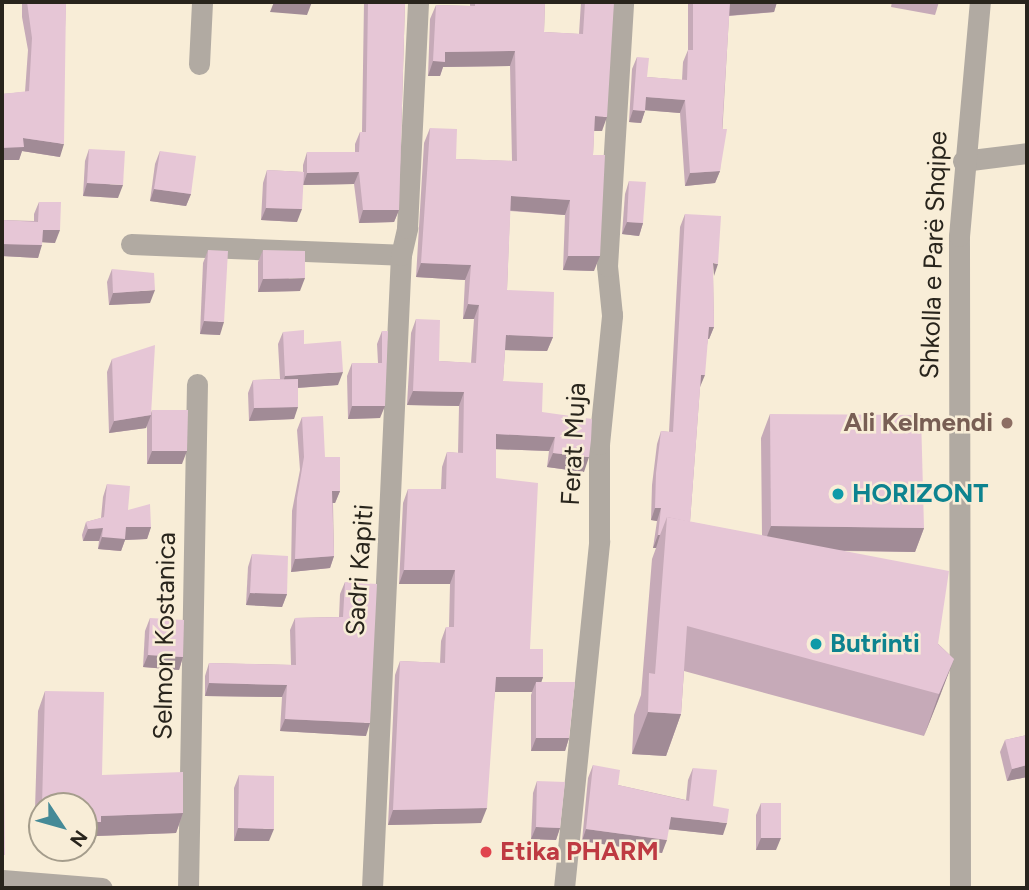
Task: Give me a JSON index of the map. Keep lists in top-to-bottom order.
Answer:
{
  "streets": {
    "street": [
      "Shkolla e Parë Shqipe",
      "Ferat Muja",
      "Sadri Kapiti",
      "Selmon Kostanica"
    ]
  },
  "places": [
    "Ali Kelmendi",
    "HORIZONT",
    "Butrinti",
    "Etika PHARM"
  ],
  "north": "bottom right"
}
